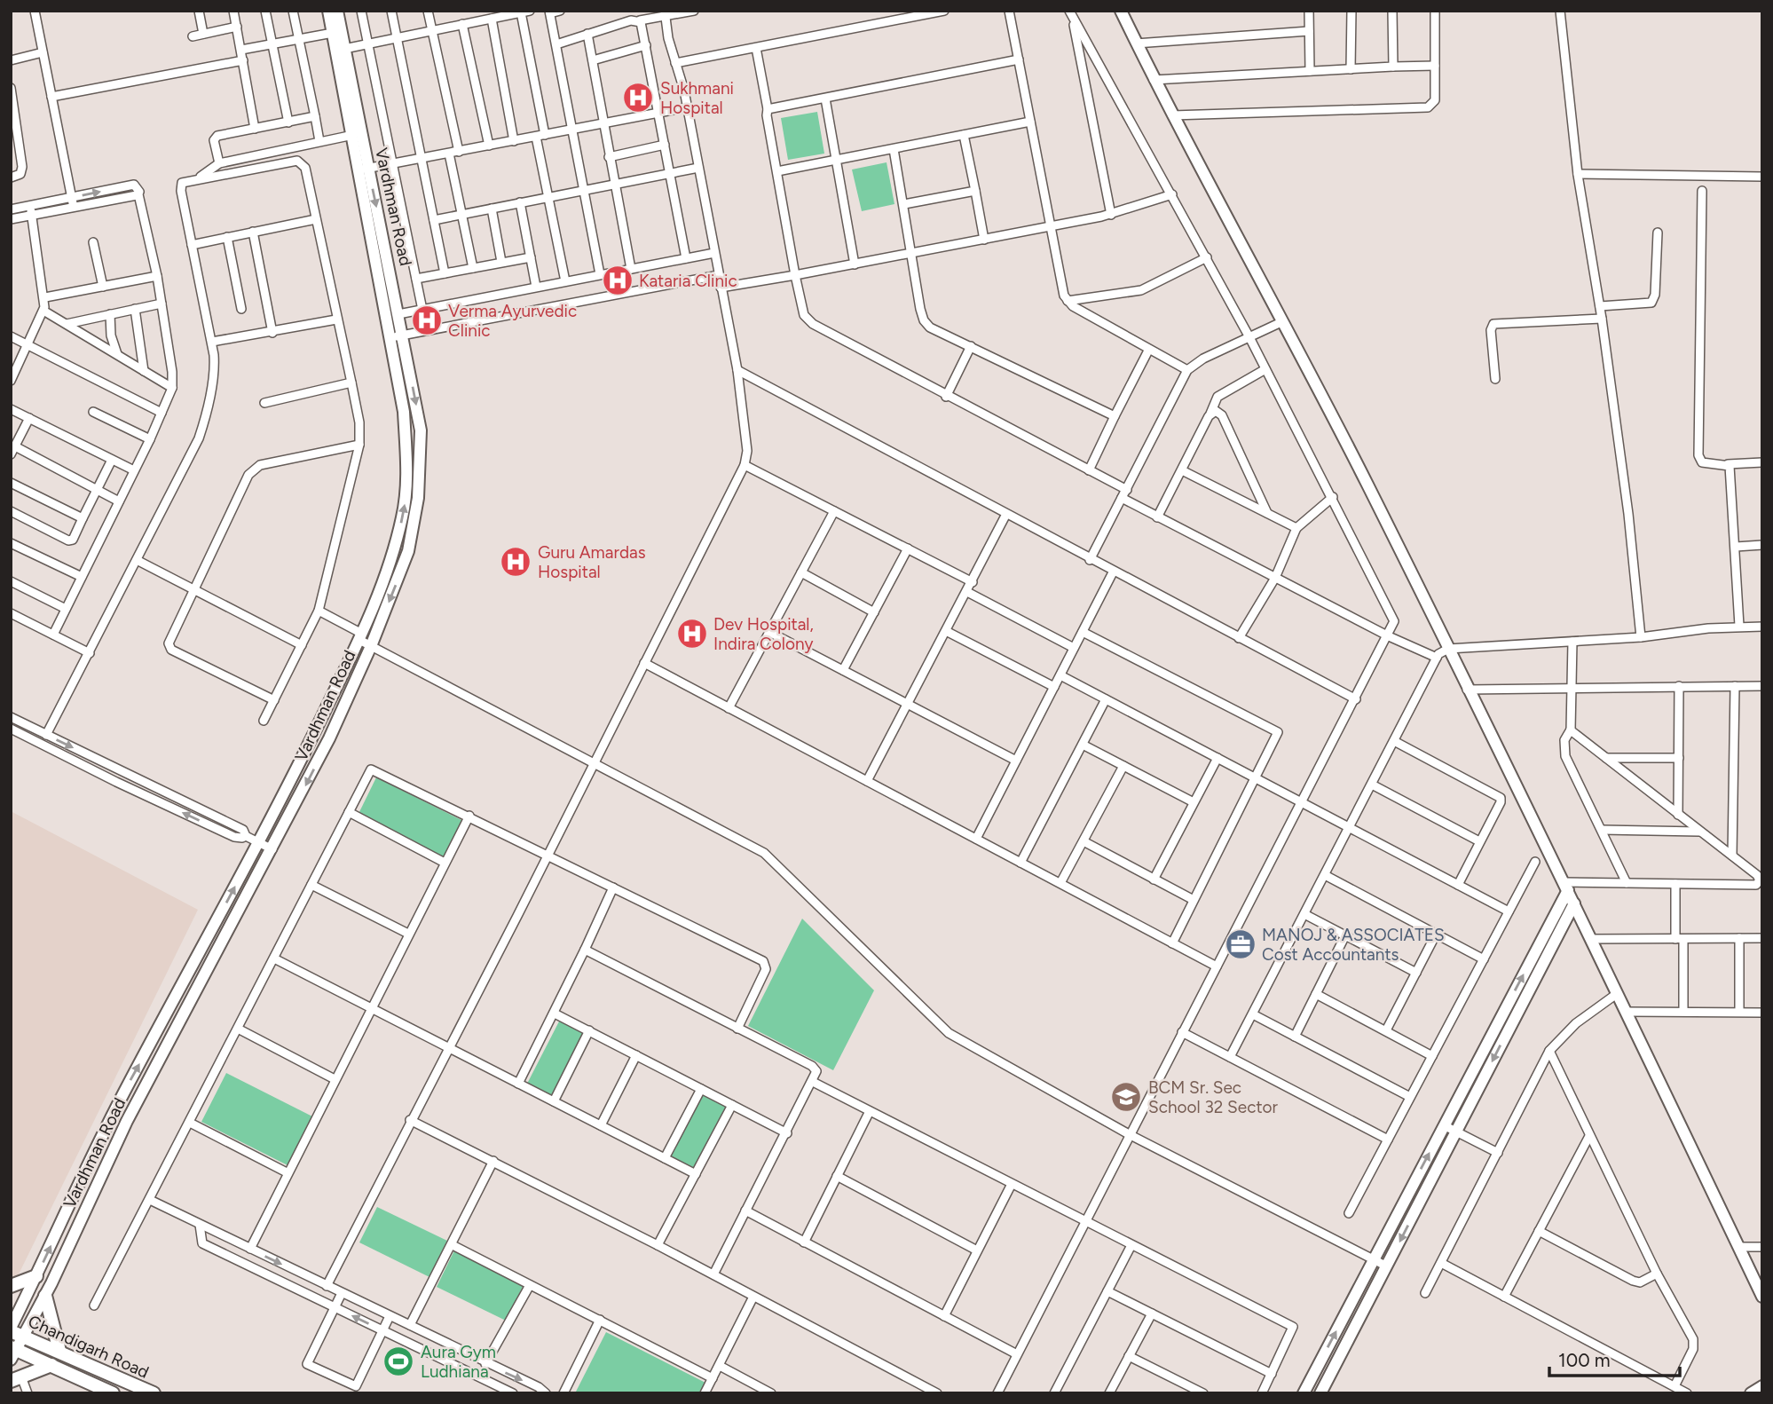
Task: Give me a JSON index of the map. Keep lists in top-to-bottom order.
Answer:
{
  "streets": {
    "main road": ["Chandigarh Road"],
    "street": ["Vardhman Road"]
  },
  "crossings": [
    ["Vardhman Road", "Chandigarh Road"]
  ],
  "places": {
    "hospital": [
      "Sukhmani Hospital",
      "Kataria Clinic",
      "Verma Ayurvedic Clinic",
      "Guru Amardas Hospital",
      "Dev Hospital, Indira Colony"
    ],
    "office": ["MANOJ & ASSOCIATES Cost Accountants"],
    "school or university": ["BCM Sr. Sec School 32 Sector"],
    "sports": ["Aura Gym Ludhiana"]
  },
  "scale_bar": "100 m"
}
